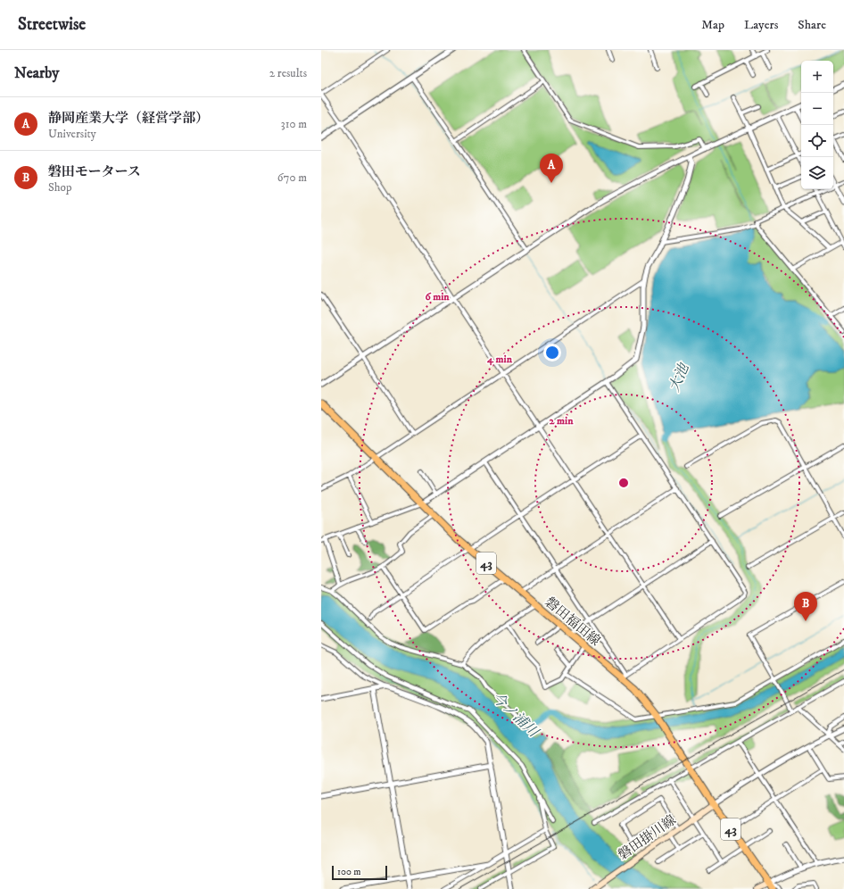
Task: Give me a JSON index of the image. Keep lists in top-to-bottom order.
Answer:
{
  "streets": {
    "main road": ["43", "磐田福田線", "磐田掛川線"]
  },
  "crossings": [
    ["磐田福田線", "磐田掛川線"]
  ],
  "water": ["大池", "今ノ浦川"],
  "scale_bar": "100 m",
  "page": {
    "header": "Streetwise",
    "nav": ["Map", "Layers", "Share"],
    "heading": ["Nearby", "2 results"],
    "map_buttons": ["+", "−"],
    "list": [
      {
        "mark": "A",
        "name": "静岡産業大学（経営学部）",
        "note": "University",
        "value": "310 m"
      },
      {
        "mark": "B",
        "name": "磐田モータース",
        "note": "Shop",
        "value": "670 m"
      }
    ],
    "pins": ["A", "B"],
    "scale": "100 m"
  },
  "rings": ["6 min", "4 min", "2 min"]
}
